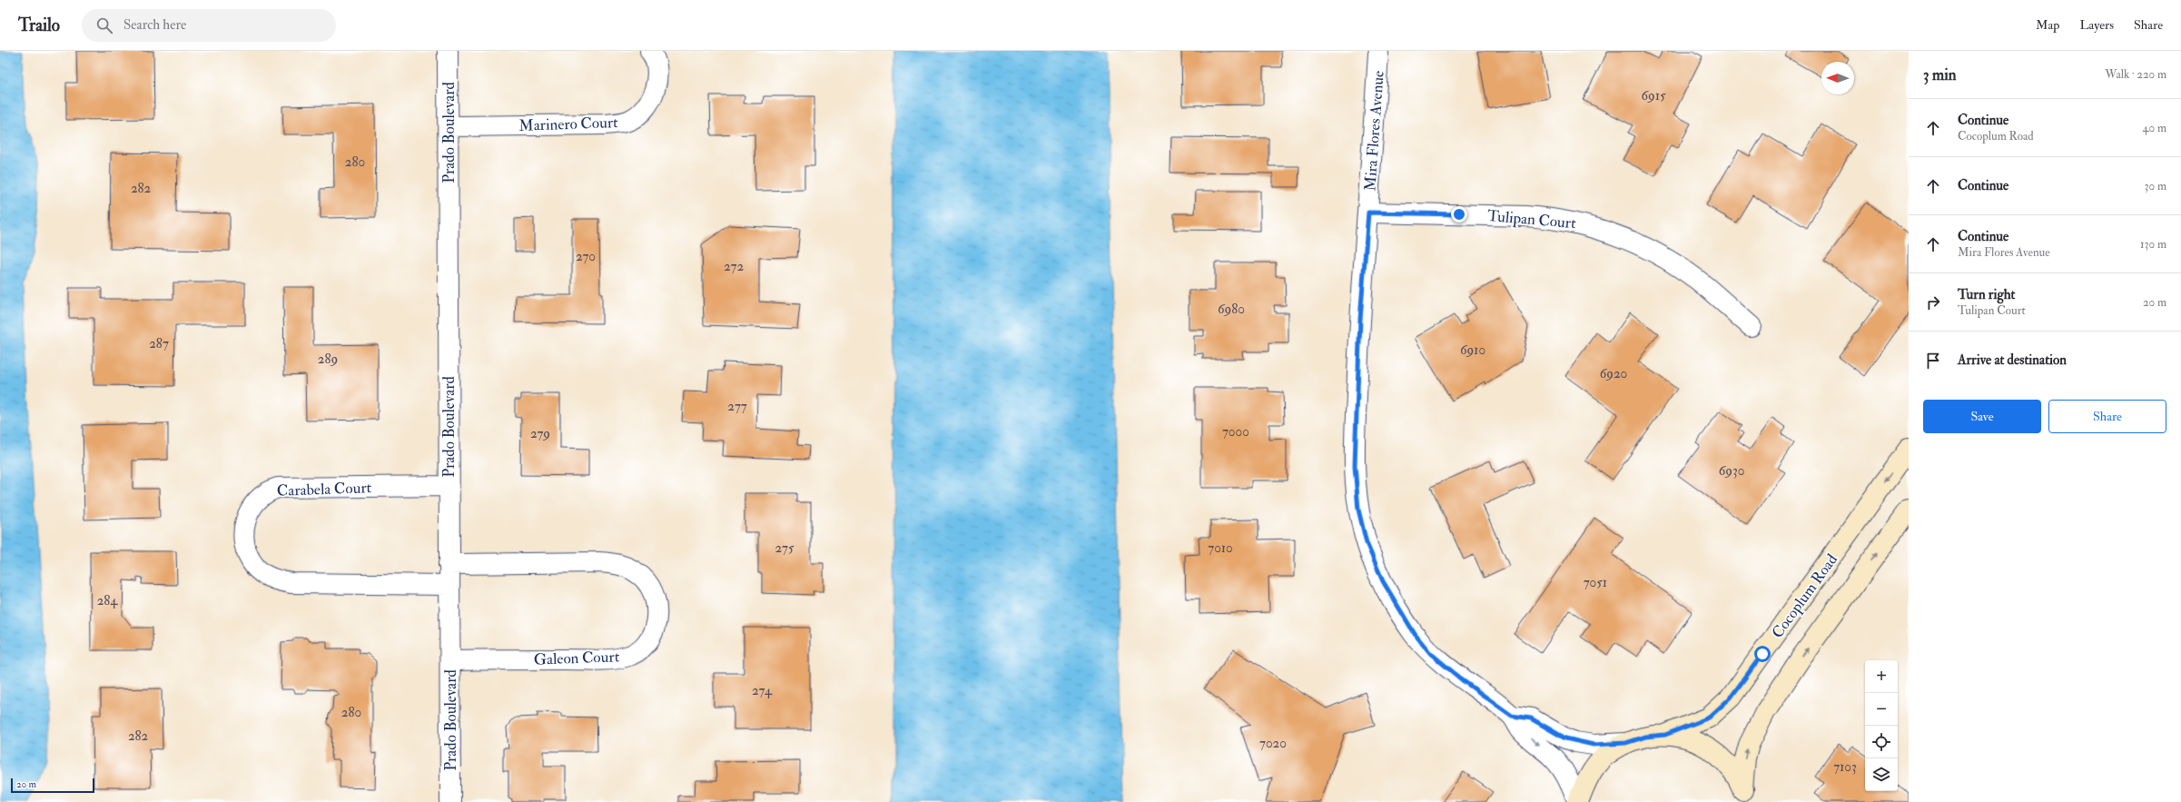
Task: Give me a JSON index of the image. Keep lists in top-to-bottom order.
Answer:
{
  "streets": {
    "street": [
      "Marinero Court",
      "Mira Flores Avenue",
      "Prado Boulevard",
      "Tulipan Court",
      "Carabela Court",
      "Cocoplum Road",
      "Galeon Court"
    ]
  },
  "crossings": [
    ["Marinero Court", "Prado Boulevard"],
    ["Mira Flores Avenue", "Tulipan Court"],
    ["Prado Boulevard", "Carabela Court"],
    ["Prado Boulevard", "Galeon Court"]
  ],
  "house_numbers": [
    "6915",
    "280",
    "282",
    "270",
    "272",
    "6980",
    "287",
    "6910",
    "289",
    "6920",
    "277",
    "7000",
    "279",
    "6930",
    "275",
    "7010",
    "7051",
    "284",
    "274",
    "280",
    "282",
    "7020",
    "7103"
  ],
  "scale_bar": "20 m",
  "north": "left",
  "page": {
    "header": "Trailo",
    "search": "Search here",
    "nav": ["Map", "Layers", "Share"],
    "heading": ["3 min", "Walk · 220 m"],
    "list": [
      ["Continue", "Cocoplum Road", "40 m"],
      ["Continue", "30 m"],
      ["Continue", "Mira Flores Avenue", "130 m"],
      ["Turn right", "Tulipan Court", "20 m"],
      "Arrive at destination"
    ],
    "buttons": ["Save", "Share"],
    "map_buttons": ["+", "−"],
    "scale": "20 m"
  }
}
